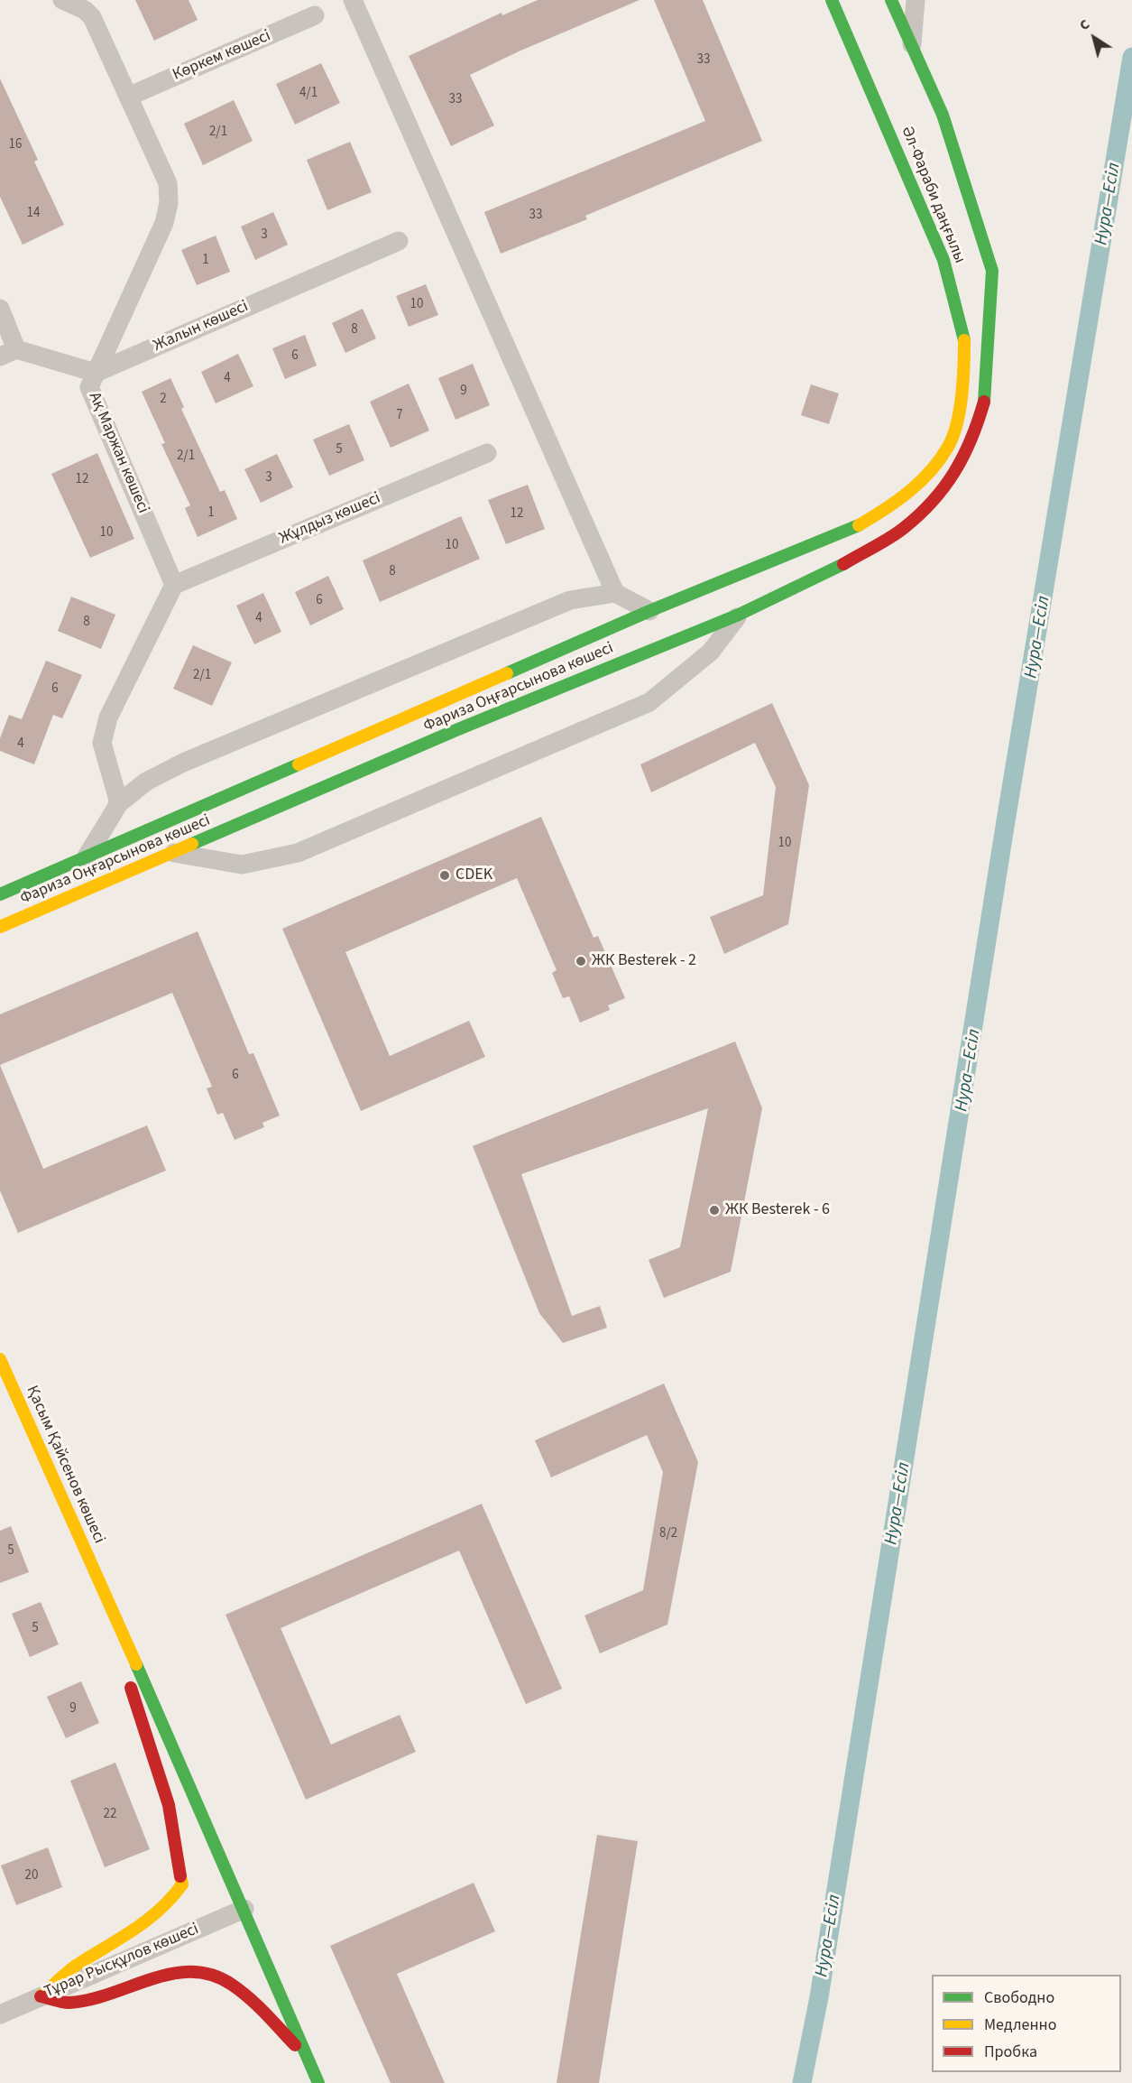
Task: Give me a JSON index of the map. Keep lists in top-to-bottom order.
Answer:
{
  "streets": {
    "street": [
      "Көркем көшесі",
      "Әл-Фараби даңғылы",
      "Жалын көшесі",
      "Ақ Маржан көшесі",
      "Жұлдыз көшесі",
      "Фариза Оңғарсынова көшесі",
      "Қасым Қайсенов көшесі",
      "Тұрар Рысқұлов көшесі"
    ]
  },
  "crossings": [
    ["Көркем көшесі", "Ақ Маржан көшесі"],
    ["Әл-Фараби даңғылы", "Фариза Оңғарсынова көшесі"],
    ["Жалын көшесі", "Ақ Маржан көшесі"],
    ["Ақ Маржан көшесі", "Жұлдыз көшесі"],
    ["Қасым Қайсенов көшесі", "Тұрар Рысқұлов көшесі"]
  ],
  "water": ["Нура—Есіл"],
  "places": ["CDEK", "ЖК Besterek - 2", "ЖК Besterek - 6"],
  "house_numbers": [
    "33",
    "4/1",
    "33",
    "2/1",
    "16",
    "14",
    "33",
    "3",
    "1",
    "10",
    "8",
    "6",
    "4",
    "9",
    "2",
    "7",
    "5",
    "2/1",
    "3",
    "12",
    "1",
    "12",
    "10",
    "10",
    "8",
    "6",
    "4",
    "8",
    "2/1",
    "6",
    "4",
    "10",
    "6",
    "8/2",
    "5",
    "5",
    "9",
    "22",
    "20"
  ],
  "legend": ["Свободно", "Медленно", "Пробка"],
  "north": "top left"
}
